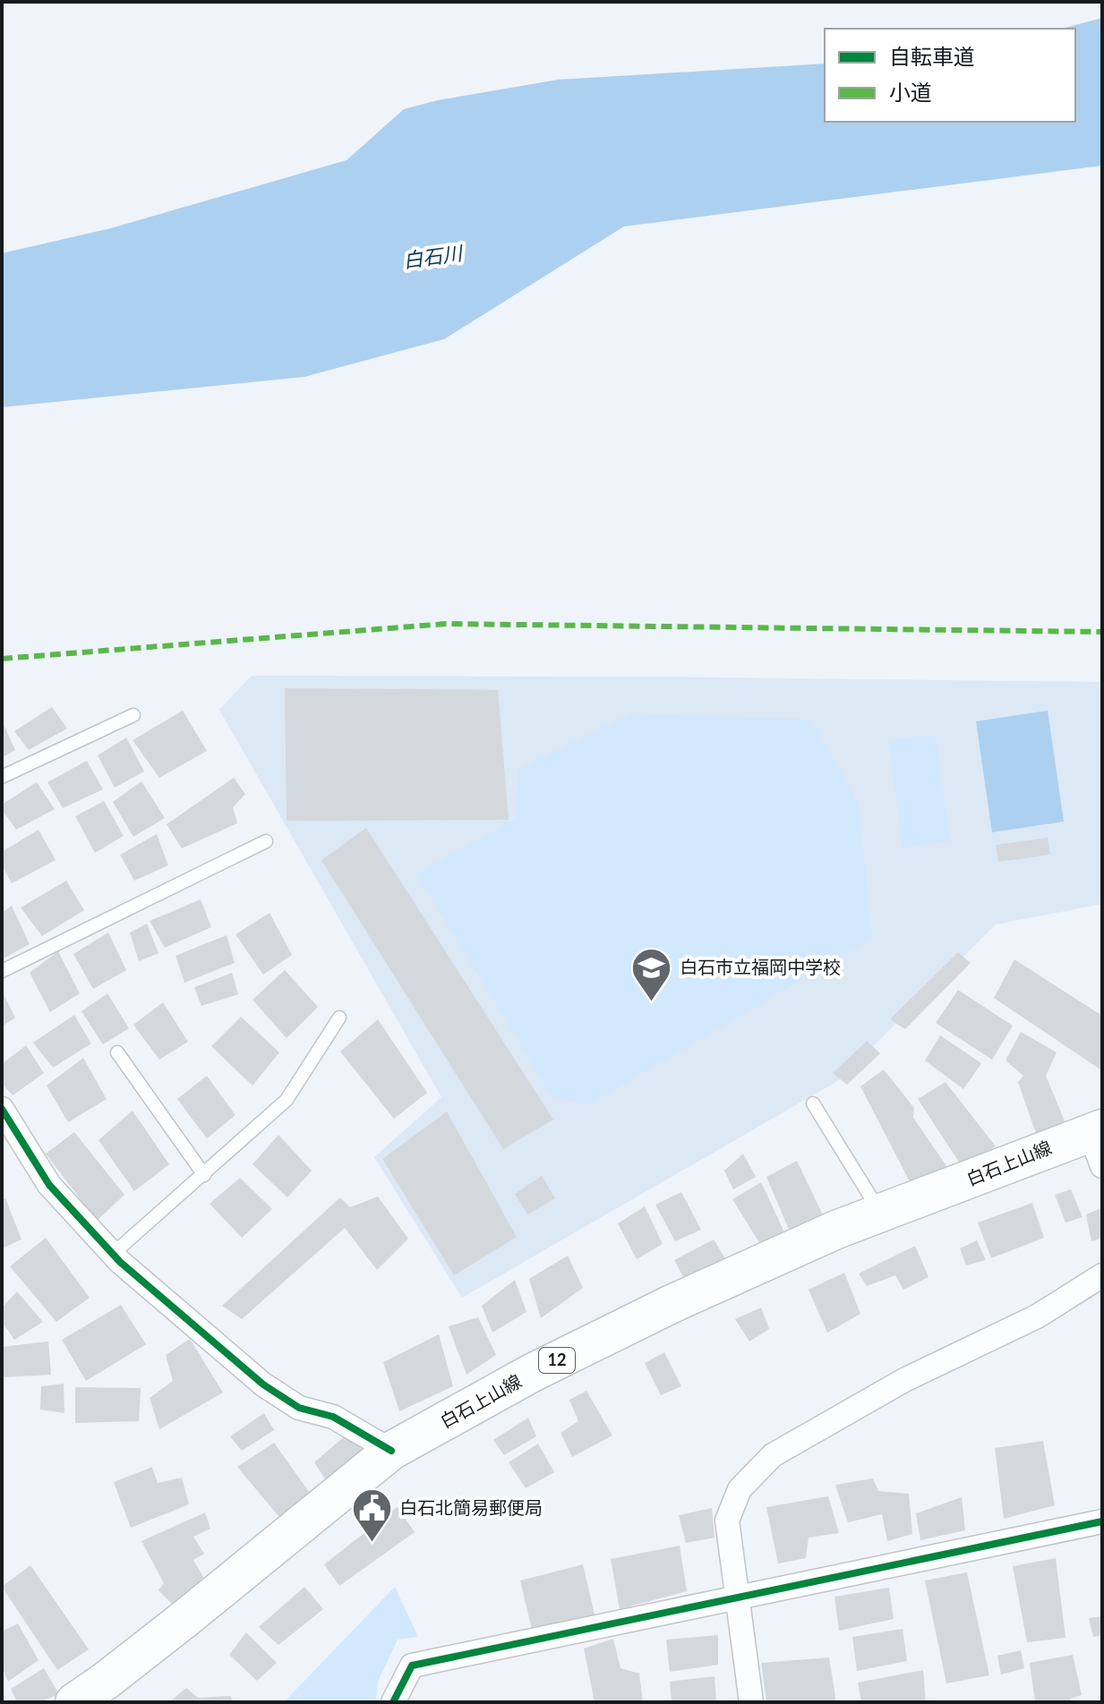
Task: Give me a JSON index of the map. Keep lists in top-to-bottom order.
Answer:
{
  "streets": {
    "main road": ["白石上山線", "12"]
  },
  "water": ["白石川"],
  "places": {
    "school or university": ["白石市立福岡中学校"],
    "public building": ["白石北簡易郵便局"]
  },
  "legend": ["自転車道", "小道"]
}
